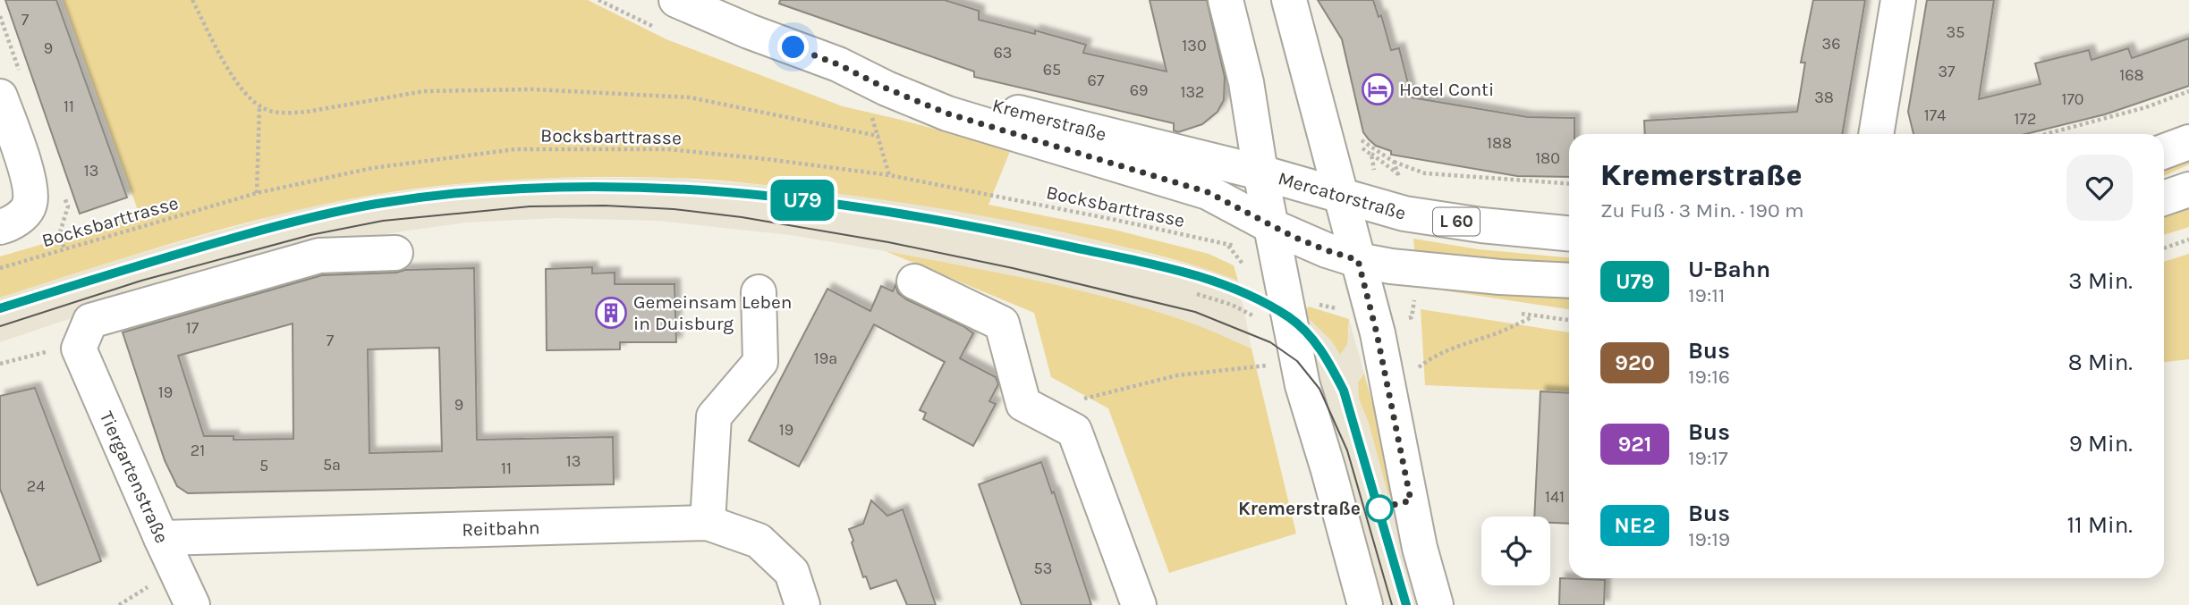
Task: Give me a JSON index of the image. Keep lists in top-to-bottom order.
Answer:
{
  "streets": {
    "main road": [
      "Kremerstraße",
      "Mercatorstraße",
      "L 60",
      "Tiergartenstraße",
      "Reitbahn"
    ],
    "path": ["Bocksbarttrasse"]
  },
  "crossings": [
    ["Kremerstraße", "Mercatorstraße"],
    ["Kremerstraße", "L 60"],
    ["Tiergartenstraße", "Reitbahn"]
  ],
  "places": {
    "hotel": ["Hotel Conti"],
    "building": ["Gemeinsam Leben in Duisburg"],
    "other": ["Kremerstraße"]
  },
  "lines": ["metro line U79"],
  "house_numbers": [
    "7",
    "35",
    "36",
    "130",
    "9",
    "63",
    "65",
    "37",
    "168",
    "67",
    "69",
    "132",
    "38",
    "170",
    "11",
    "174",
    "172",
    "188",
    "180",
    "13",
    "17",
    "7",
    "19a",
    "19",
    "9",
    "19",
    "21",
    "13",
    "5a",
    "5",
    "11",
    "24",
    "141",
    "53"
  ],
  "page": {
    "on_map": "U79",
    "heading": ["Kremerstraße", "Zu Fuß · 3 Min. · 190 m"],
    "list": [
      {
        "mark": "U79",
        "name": "U-Bahn",
        "note": "19:11",
        "value": "3 Min."
      },
      {
        "mark": "920",
        "name": "Bus",
        "note": "19:16",
        "value": "8 Min."
      },
      {
        "mark": "921",
        "name": "Bus",
        "note": "19:17",
        "value": "9 Min."
      },
      {
        "mark": "NE2",
        "name": "Bus",
        "note": "19:19",
        "value": "11 Min."
      }
    ]
  }
}
